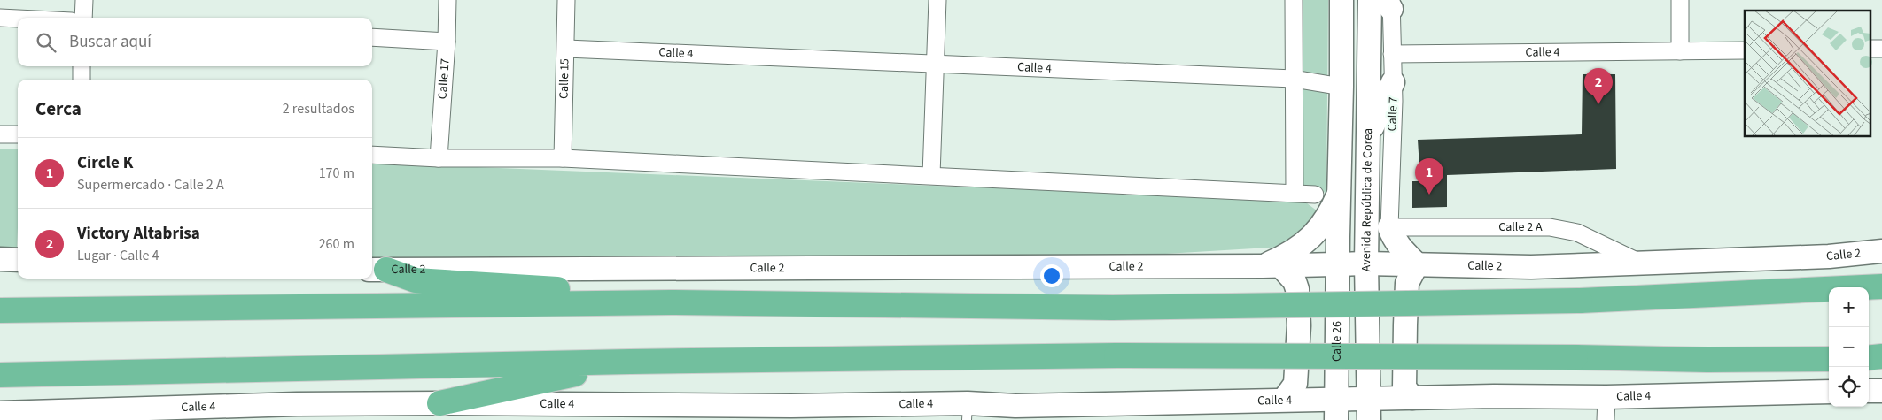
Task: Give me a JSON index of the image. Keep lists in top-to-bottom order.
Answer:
{
  "streets": {
    "main road": [
      "Calle 4",
      "Avenida República de Corea",
      "Calle 2",
      "Calle 26"
    ],
    "street": [
      "Calle 15",
      "Calle 17",
      "Calle 7",
      "Calle 2 A"
    ]
  },
  "crossings": [
    ["Calle 4", "Calle 15"],
    ["Calle 4", "Calle 7"],
    ["Calle 4", "Avenida República de Corea"],
    ["Calle 4", "Calle 26"],
    ["Calle 7", "Avenida República de Corea"],
    ["Calle 7", "Calle 2 A"],
    ["Avenida República de Corea", "Calle 2"],
    ["Calle 2 A", "Calle 2"],
    ["Calle 2", "Calle 26"]
  ],
  "page": {
    "search": "Buscar aquí",
    "pins": ["2", "1"],
    "heading": ["Cerca", "2 resultados"],
    "list": [
      {
        "mark": "1",
        "name": "Circle K",
        "note": "Supermercado · Calle 2 A",
        "value": "170 m"
      },
      {
        "mark": "2",
        "name": "Victory Altabrisa",
        "note": "Lugar · Calle 4",
        "value": "260 m"
      }
    ],
    "map_buttons": ["+", "−"]
  }
}
